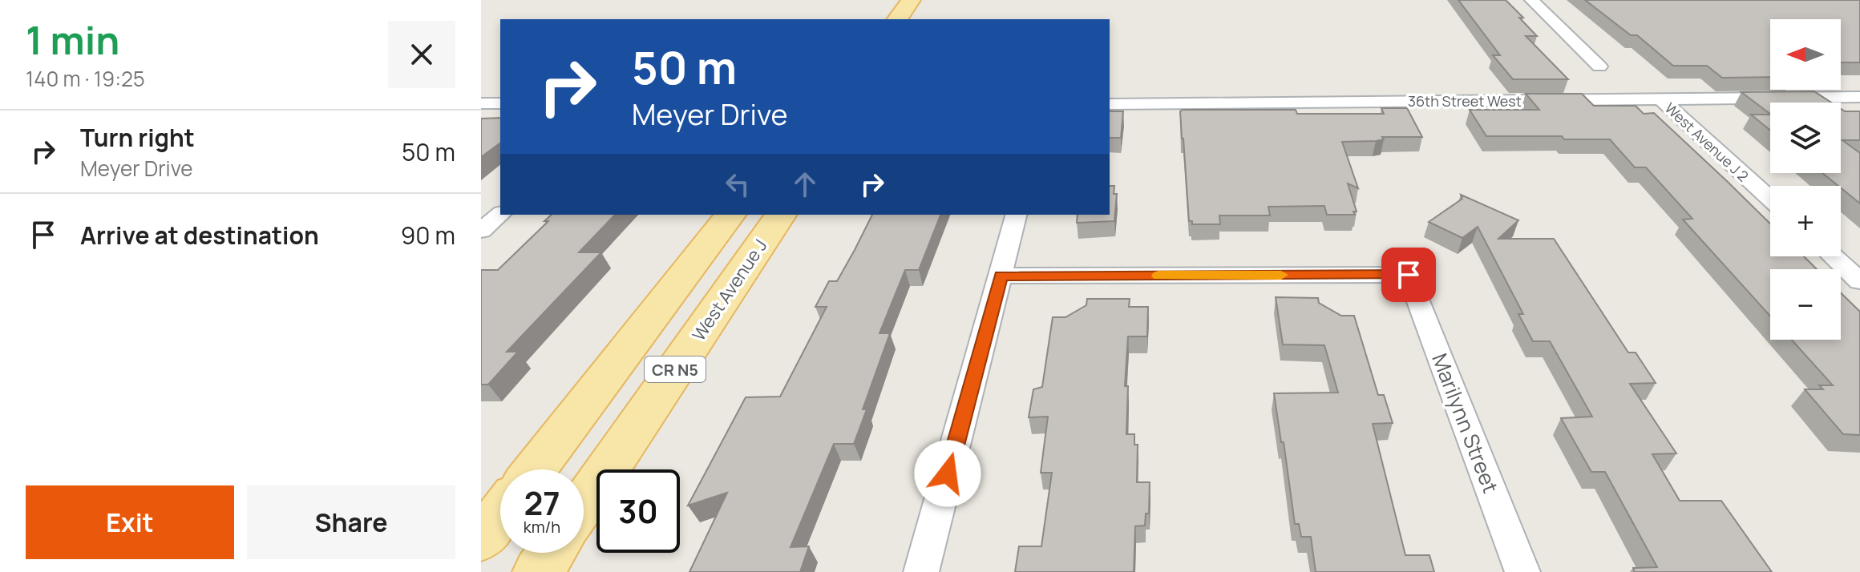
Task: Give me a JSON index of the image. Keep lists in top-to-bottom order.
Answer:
{
  "streets": {
    "main road": ["West Avenue J", "CR N5"],
    "street": ["36th Street West", "West Avenue J 2", "Marilynn Street"]
  },
  "crossings": [
    ["36th Street West", "West Avenue J 2"]
  ],
  "north": "left",
  "page": {
    "heading": ["1 min", "140 m · 19:25"],
    "map_buttons": ["+", "−"],
    "turn": ["50 m", "Meyer Drive"],
    "list": [
      {
        "name": "Turn right",
        "note": "Meyer Drive",
        "value": "50 m"
      },
      {
        "name": "Arrive at destination",
        "value": "90 m"
      }
    ],
    "speed": "27 km/h",
    "limit": "30",
    "buttons": ["Exit", "Share"]
  }
}
